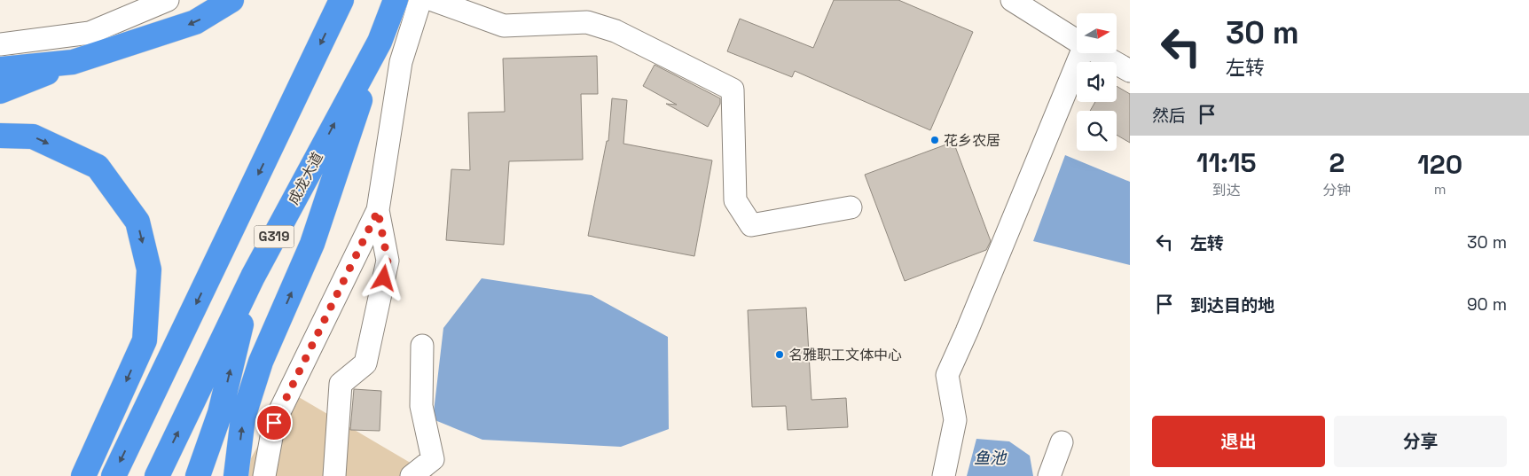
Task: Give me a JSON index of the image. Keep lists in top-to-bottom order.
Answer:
{
  "streets": {
    "highway": ["成龙大道", "G319"]
  },
  "water": ["鱼池"],
  "places": ["花乡农居", "名雅职工文体中心"],
  "north": "right",
  "page": {
    "turn": ["30 m", "左转"],
    "then": "然后",
    "eta": [
      "11:15",
      "到达",
      "2",
      "分钟",
      "120",
      "m"
    ],
    "list": [
      {
        "name": "左转",
        "value": "30 m"
      },
      {
        "name": "到达目的地",
        "value": "90 m"
      }
    ],
    "buttons": ["退出", "分享"]
  }
}
